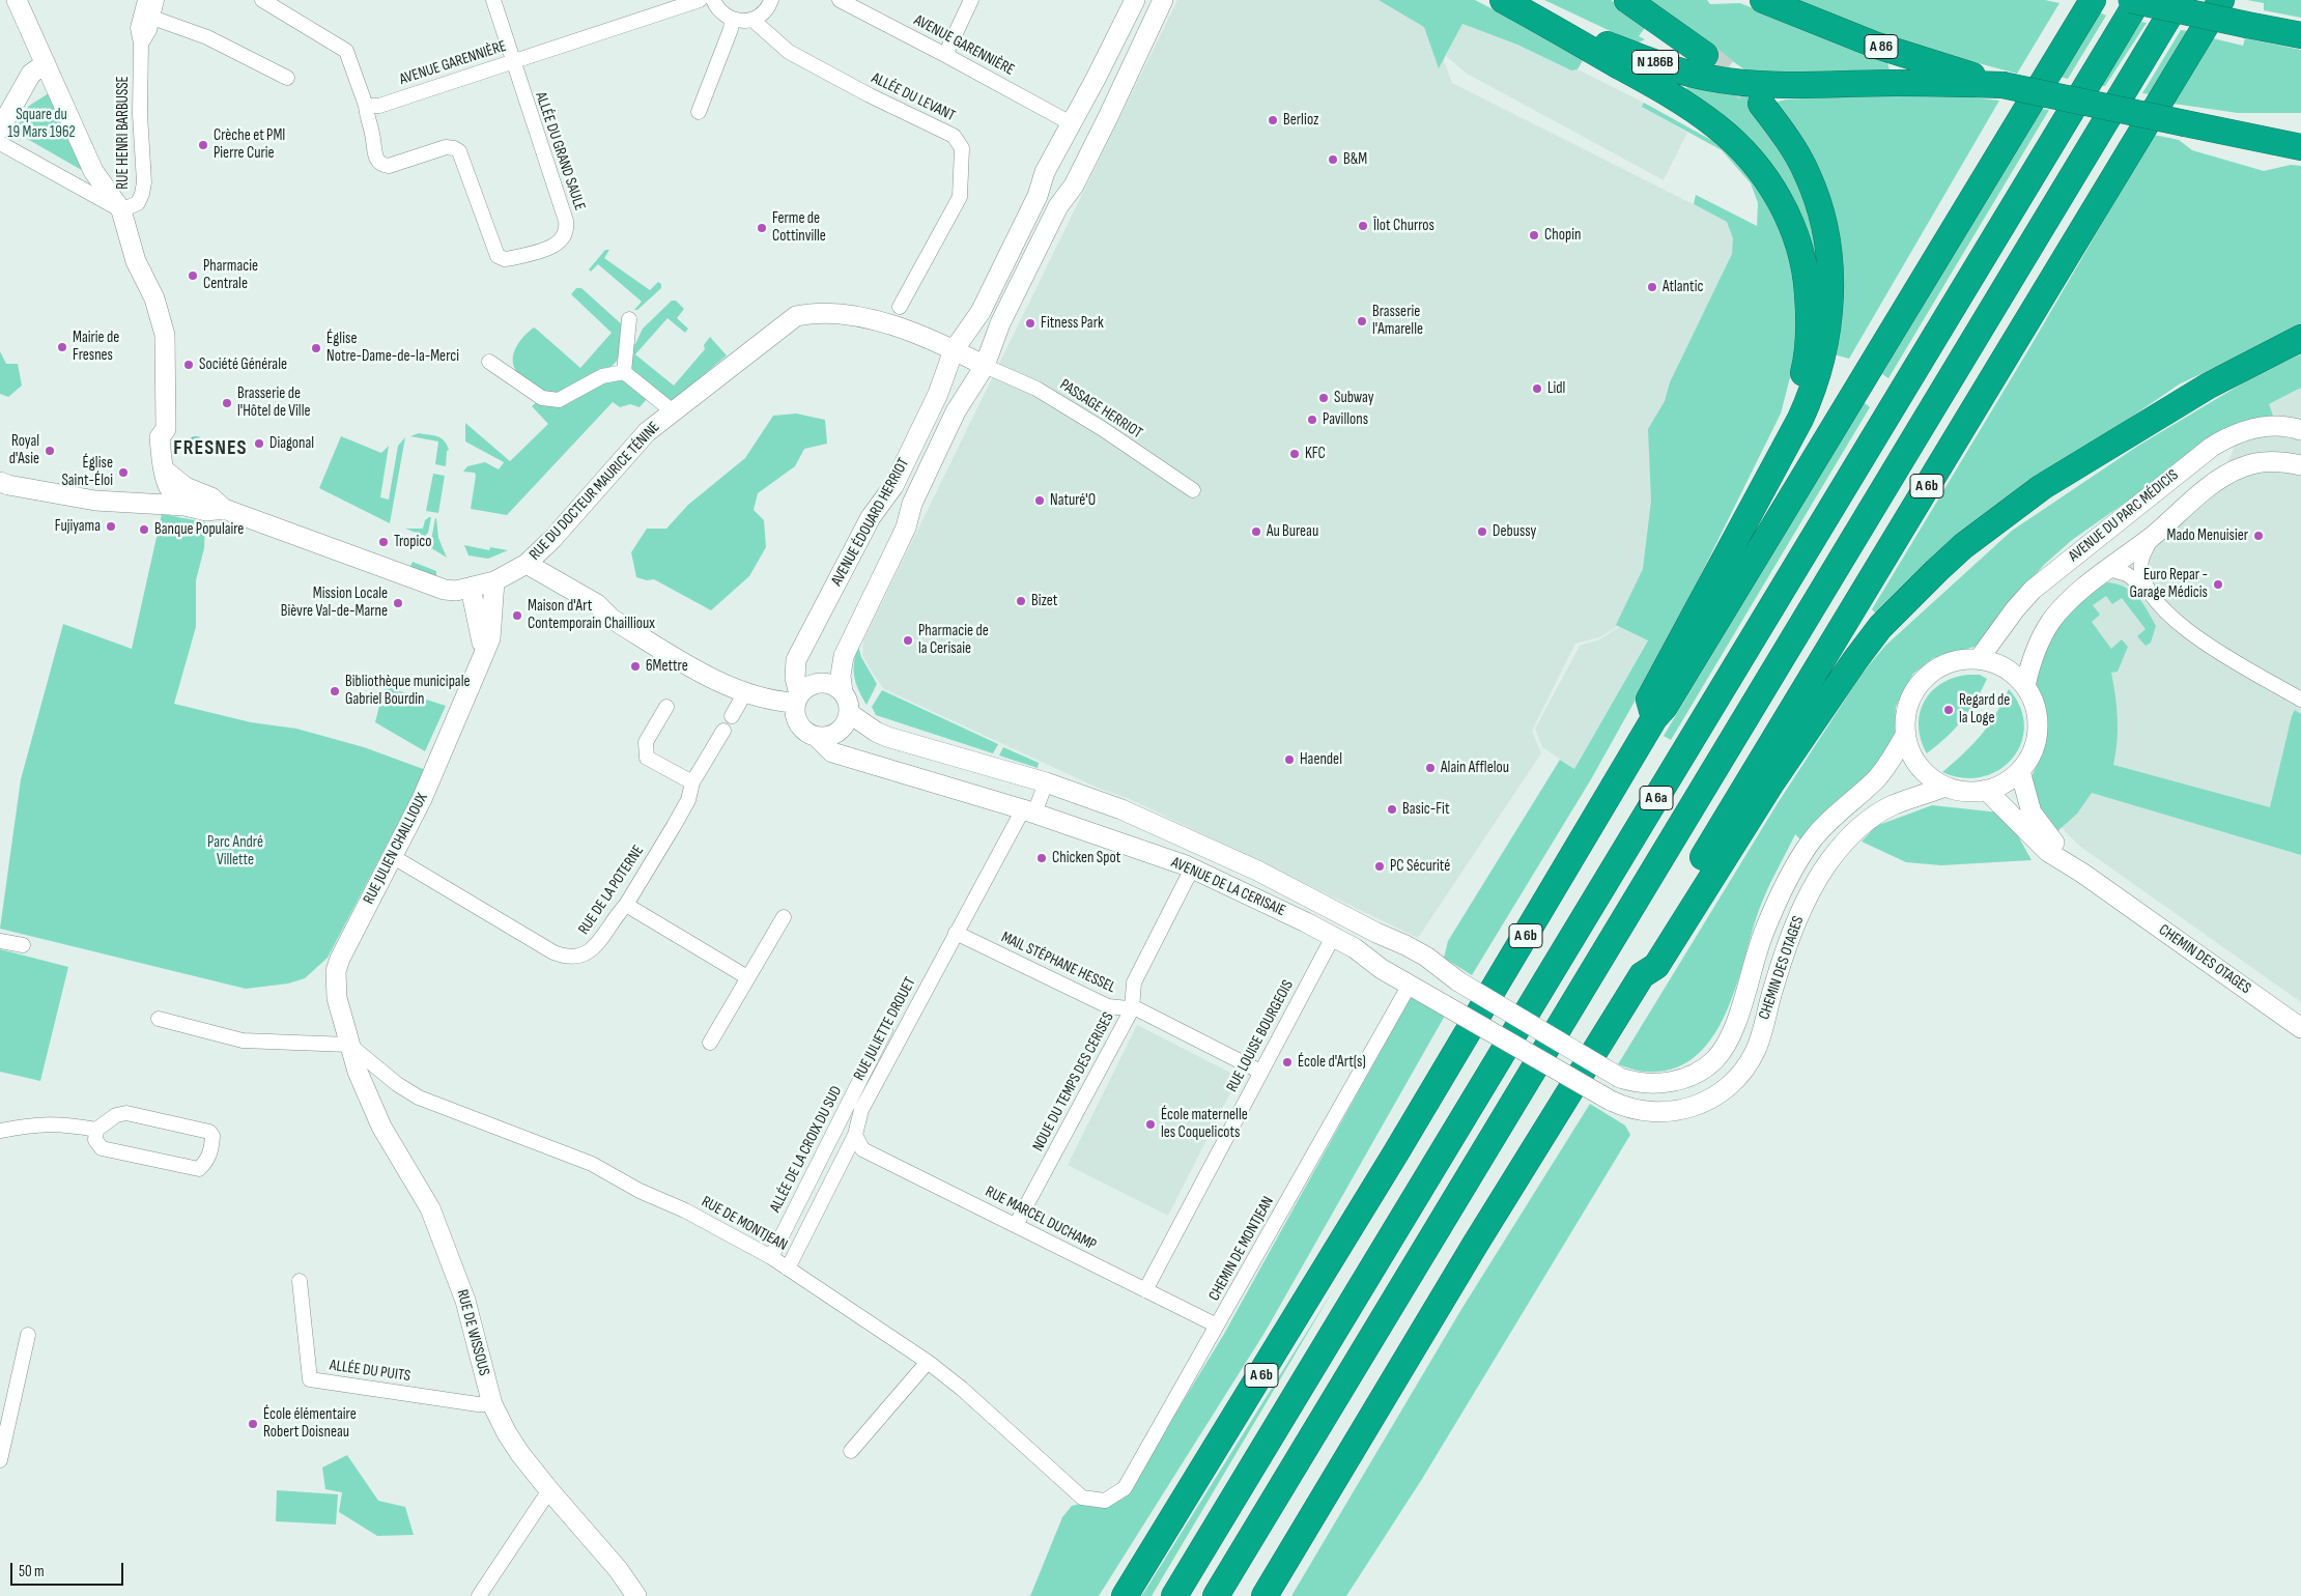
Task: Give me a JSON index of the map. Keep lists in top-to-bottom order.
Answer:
{
  "streets": {
    "highway": [
      "A 86",
      "N 186B",
      "A 6b",
      "A 6a"
    ],
    "street": [
      "AVENUE GARENNIÈRE",
      "ALLÉE DU LEVANT",
      "RUE HENRI BARBUSSE",
      "ALLÉE DU GRAND SAULE",
      "PASSAGE HERRIOT",
      "RUE DU DOCTEUR MAURICE TÉNINE",
      "AVENUE DU PARC MÉDICIS",
      "AVENUE ÉDOUARD HERRIOT",
      "RUE JULIEN CHAILLIOUX",
      "AVENUE DE LA CERISAIE",
      "RUE DE LA POTERNE",
      "CHEMIN DES OTAGES",
      "MAIL STÉPHANE HESSEL",
      "RUE JULIETTE DROUET",
      "RUE LOUISE BOURGEOIS",
      "NOUE DU TEMPS DES CERISES",
      "ALLÉE DE LA CROIX DU SUD",
      "RUE MARCEL DUCHAMP",
      "RUE DE MONTJEAN",
      "CHEMIN DE MONTJEAN",
      "RUE DE WISSOUS",
      "ALLÉE DU PUITS"
    ]
  },
  "crossings": [
    ["AVENUE GARENNIÈRE", "ALLÉE DU GRAND SAULE"],
    ["AVENUE GARENNIÈRE", "AVENUE ÉDOUARD HERRIOT"],
    ["A 86", "N 186B"],
    ["PASSAGE HERRIOT", "AVENUE ÉDOUARD HERRIOT"],
    ["RUE DU DOCTEUR MAURICE TÉNINE", "AVENUE ÉDOUARD HERRIOT"],
    ["RUE DU DOCTEUR MAURICE TÉNINE", "RUE JULIEN CHAILLIOUX"],
    ["AVENUE DU PARC MÉDICIS", "CHEMIN DES OTAGES"],
    ["AVENUE ÉDOUARD HERRIOT", "AVENUE DE LA CERISAIE"],
    ["RUE JULIEN CHAILLIOUX", "RUE DE LA POTERNE"],
    ["RUE JULIEN CHAILLIOUX", "RUE DE MONTJEAN"],
    ["RUE JULIEN CHAILLIOUX", "RUE DE WISSOUS"],
    ["AVENUE DE LA CERISAIE", "CHEMIN DES OTAGES"],
    ["AVENUE DE LA CERISAIE", "RUE JULIETTE DROUET"],
    ["AVENUE DE LA CERISAIE", "RUE LOUISE BOURGEOIS"],
    ["AVENUE DE LA CERISAIE", "NOUE DU TEMPS DES CERISES"],
    ["AVENUE DE LA CERISAIE", "CHEMIN DE MONTJEAN"],
    ["MAIL STÉPHANE HESSEL", "RUE JULIETTE DROUET"],
    ["MAIL STÉPHANE HESSEL", "RUE LOUISE BOURGEOIS"],
    ["MAIL STÉPHANE HESSEL", "NOUE DU TEMPS DES CERISES"],
    ["RUE JULIETTE DROUET", "RUE MARCEL DUCHAMP"],
    ["RUE JULIETTE DROUET", "RUE DE MONTJEAN"],
    ["RUE LOUISE BOURGEOIS", "RUE MARCEL DUCHAMP"],
    ["NOUE DU TEMPS DES CERISES", "RUE MARCEL DUCHAMP"],
    ["ALLÉE DE LA CROIX DU SUD", "RUE DE MONTJEAN"],
    ["RUE MARCEL DUCHAMP", "CHEMIN DE MONTJEAN"],
    ["RUE DE MONTJEAN", "CHEMIN DE MONTJEAN"],
    ["RUE DE MONTJEAN", "RUE DE WISSOUS"],
    ["RUE DE WISSOUS", "ALLÉE DU PUITS"]
  ],
  "districts": ["FRESNES"],
  "parks": ["Square du 19 Mars 1962", "Parc André Villette"],
  "places": [
    "Berlioz",
    "Crèche et PMI Pierre Curie",
    "B&M",
    "Îlot Churros",
    "Ferme de Cottinville",
    "Chopin",
    "Pharmacie Centrale",
    "Atlantic",
    "Brasserie l'Amarelle",
    "Fitness Park",
    "Mairie de Fresnes",
    "Église Notre-Dame-de-la-Merci",
    "Société Générale",
    "Lidl",
    "Subway",
    "Brasserie de l'Hôtel de Ville",
    "Pavillons",
    "Diagonal",
    "Royal d'Asie",
    "KFC",
    "Église Saint-Éloi",
    "Naturé'O",
    "Fujiyama",
    "Banque Populaire",
    "Au Bureau",
    "Debussy",
    "Mado Menuisier",
    "Tropico",
    "Euro Repar - Garage Médicis",
    "Bizet",
    "Mission Locale Bièvre Val-de-Marne",
    "Maison d'Art Contemporain Chaillioux",
    "Pharmacie de la Cerisaie",
    "6Mettre",
    "Bibliothèque municipale Gabriel Bourdin",
    "Regard de la Loge",
    "Haendel",
    "Alain Afflelou",
    "Basic-Fit",
    "Chicken Spot",
    "PC Sécurité",
    "École d'Art(s)",
    "École maternelle les Coquelicots",
    "École élémentaire Robert Doisneau"
  ],
  "scale_bar": "50 m"
}
